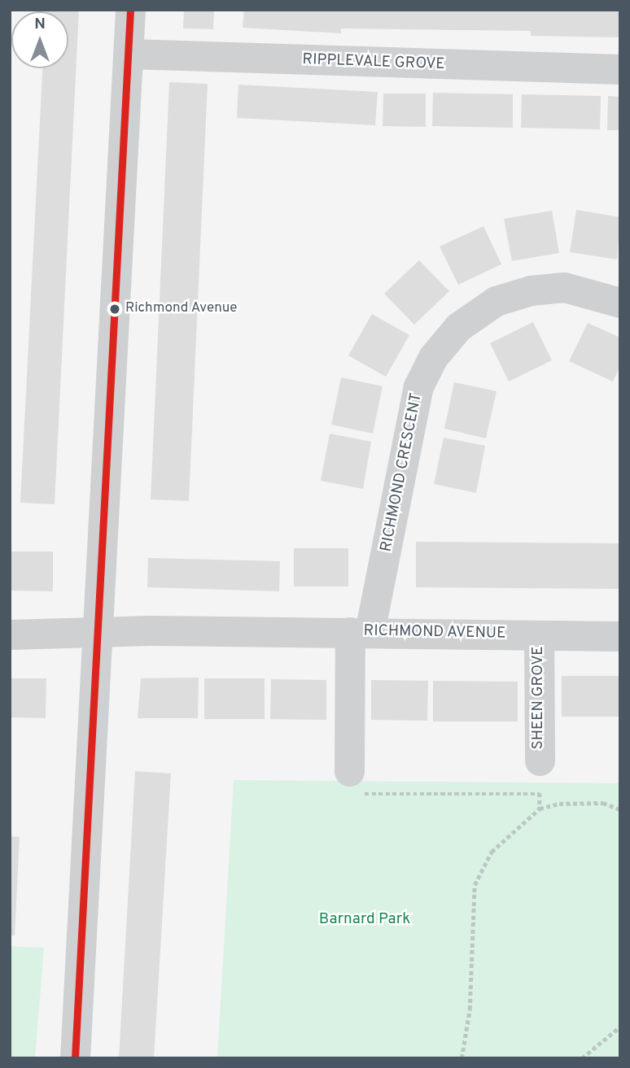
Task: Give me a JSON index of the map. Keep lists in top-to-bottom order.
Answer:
{
  "streets": {
    "street": [
      "RIPPLEVALE GROVE",
      "RICHMOND CRESCENT",
      "RICHMOND AVENUE",
      "SHEEN GROVE"
    ]
  },
  "crossings": [
    ["RICHMOND CRESCENT", "RICHMOND AVENUE"],
    ["RICHMOND AVENUE", "SHEEN GROVE"]
  ],
  "parks": ["Barnard Park"],
  "places": ["Richmond Avenue"],
  "north": "top"
}
